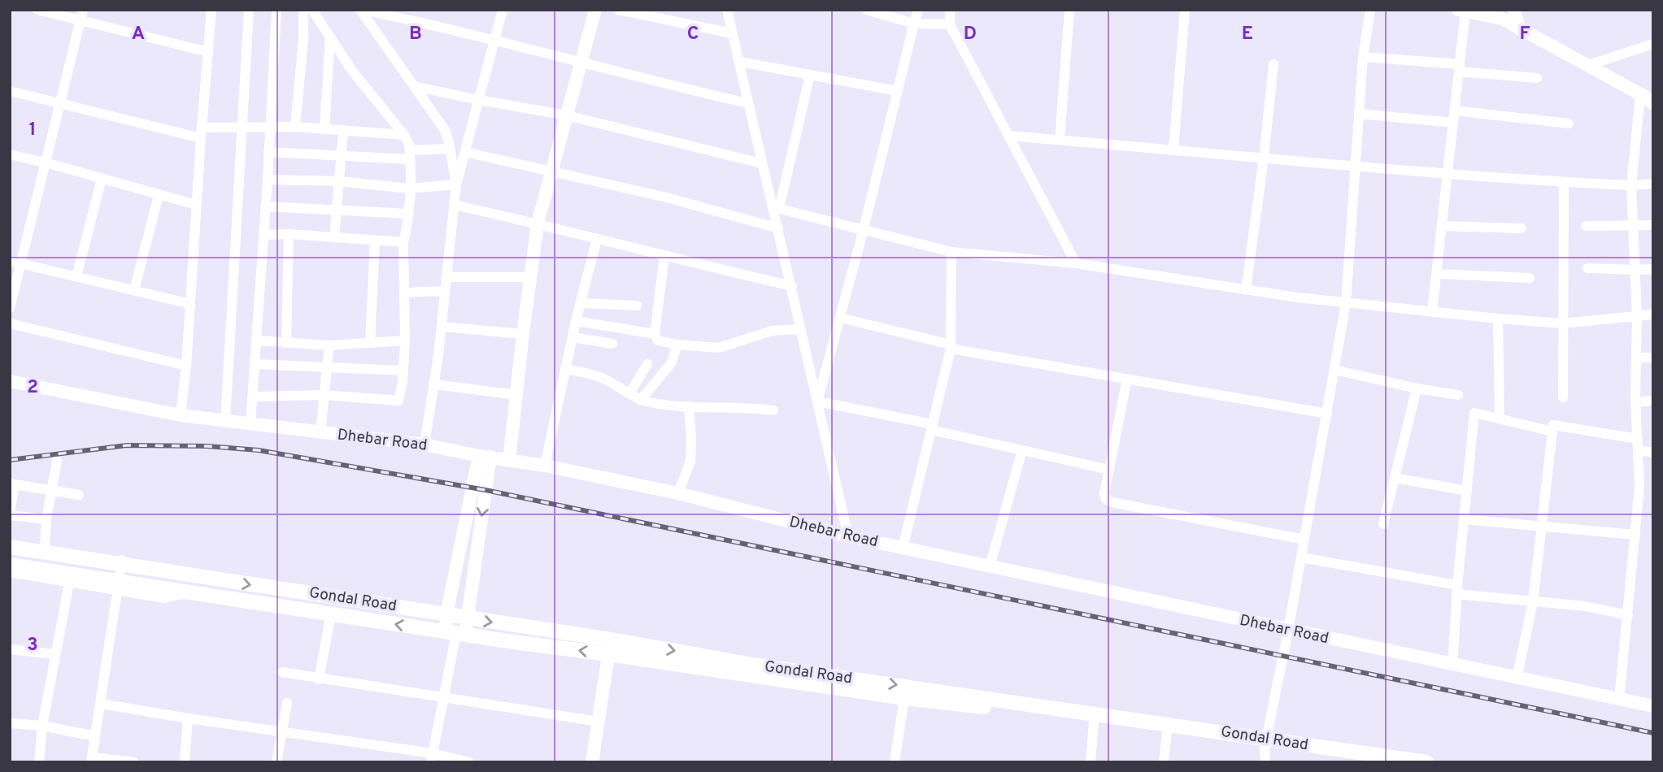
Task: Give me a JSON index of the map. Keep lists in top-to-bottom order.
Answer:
{
  "streets": {
    "main road": ["Gondal Road"],
    "street": ["Dhebar Road"]
  },
  "grid": {
    "columns": [
      "A",
      "B",
      "C",
      "D",
      "E",
      "F"
    ],
    "rows": ["1", "2", "3"]
  }
}
